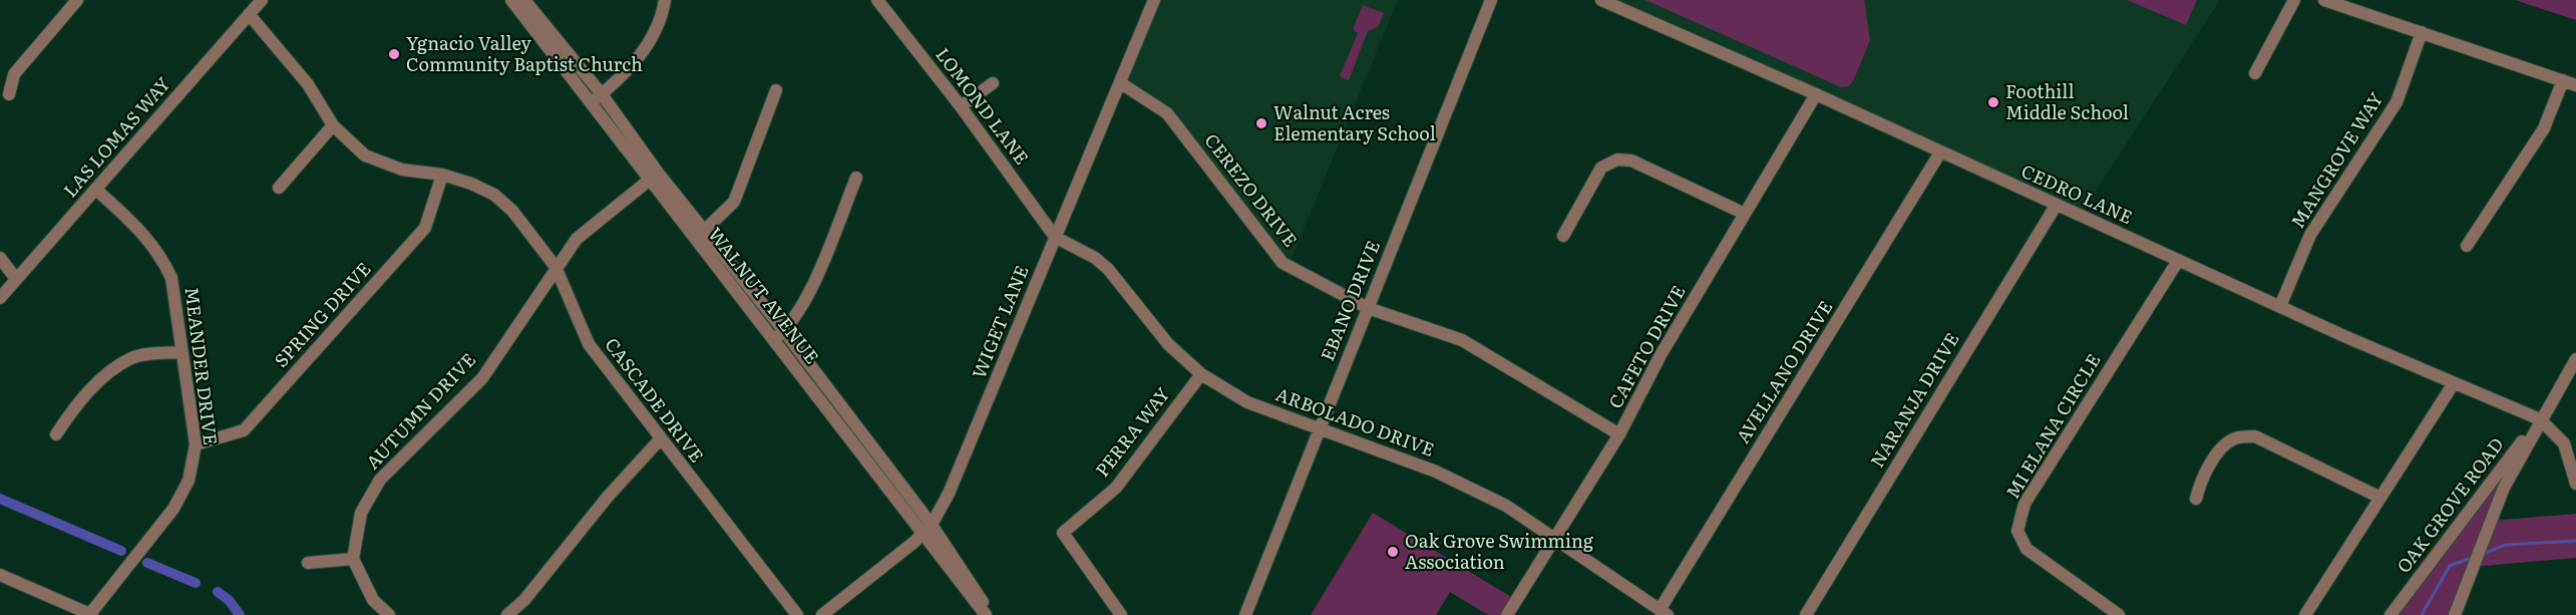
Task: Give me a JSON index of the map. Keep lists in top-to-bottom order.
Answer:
{
  "streets": {
    "street": [
      "LOMOND LANE",
      "LAS LOMAS WAY",
      "MANGROVE WAY",
      "CEREZO DRIVE",
      "CEDRO LANE",
      "WALNUT AVENUE",
      "EBANO DRIVE",
      "SPRING DRIVE",
      "WIGET LANE",
      "CAFETO DRIVE",
      "MEANDER DRIVE",
      "AVELLANO DRIVE",
      "CASCADE DRIVE",
      "NARANJA DRIVE",
      "AUTUMN DRIVE",
      "ARBOLADO DRIVE",
      "MI ELANA CIRCLE",
      "PERRA WAY",
      "OAK GROVE ROAD"
    ]
  },
  "crossings": [
    ["LOMOND LANE", "WIGET LANE"],
    ["LOMOND LANE", "ARBOLADO DRIVE"],
    ["LAS LOMAS WAY", "MEANDER DRIVE"],
    ["LAS LOMAS WAY", "CASCADE DRIVE"],
    ["MANGROVE WAY", "CEDRO LANE"],
    ["CEREZO DRIVE", "EBANO DRIVE"],
    ["CEREZO DRIVE", "WIGET LANE"],
    ["CEREZO DRIVE", "CAFETO DRIVE"],
    ["CEDRO LANE", "CAFETO DRIVE"],
    ["CEDRO LANE", "AVELLANO DRIVE"],
    ["CEDRO LANE", "NARANJA DRIVE"],
    ["CEDRO LANE", "MI ELANA CIRCLE"],
    ["CEDRO LANE", "OAK GROVE ROAD"],
    ["WALNUT AVENUE", "WIGET LANE"],
    ["WALNUT AVENUE", "AUTUMN DRIVE"],
    ["EBANO DRIVE", "ARBOLADO DRIVE"],
    ["SPRING DRIVE", "MEANDER DRIVE"],
    ["SPRING DRIVE", "CASCADE DRIVE"],
    ["WIGET LANE", "ARBOLADO DRIVE"],
    ["CAFETO DRIVE", "ARBOLADO DRIVE"],
    ["AVELLANO DRIVE", "ARBOLADO DRIVE"],
    ["CASCADE DRIVE", "AUTUMN DRIVE"],
    ["ARBOLADO DRIVE", "PERRA WAY"]
  ],
  "places": [
    "Ygnacio Valley Community Baptist Church",
    "Foothill Middle School",
    "Walnut Acres Elementary School",
    "Oak Grove Swimming Association"
  ]
}
